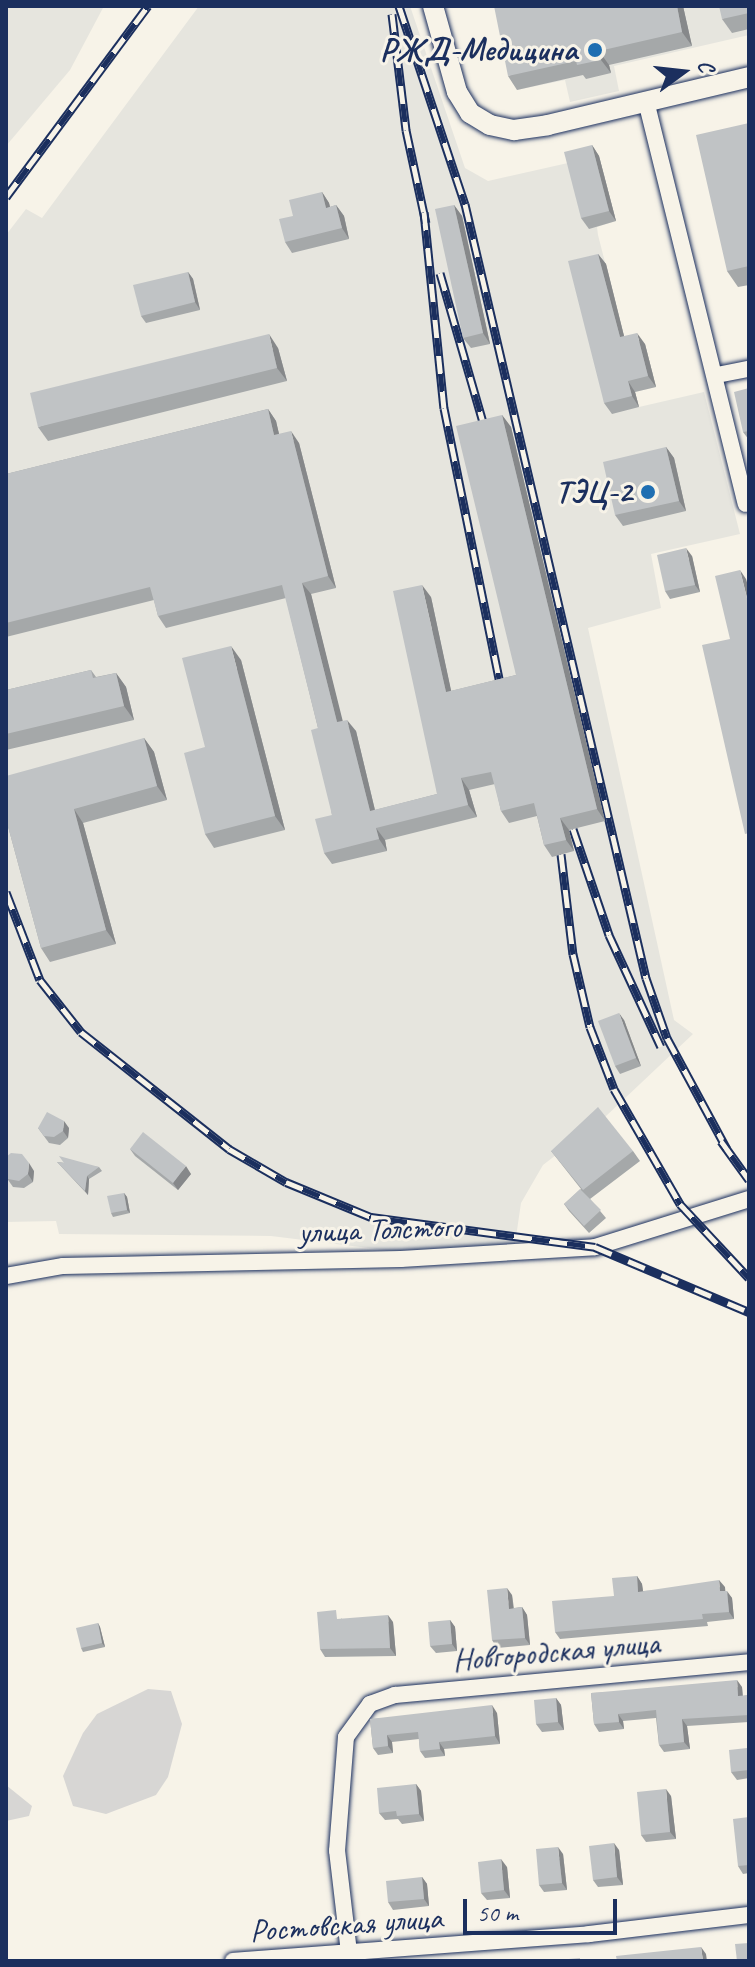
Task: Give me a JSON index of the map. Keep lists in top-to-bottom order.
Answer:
{
  "streets": {
    "street": ["улица Толстого", "Новгородская улица", "Ростовская улица"]
  },
  "crossings": [
    ["Новгородская улица", "Ростовская улица"]
  ],
  "places": ["РЖД-Медицина", "ТЭЦ-2"],
  "scale_bar": "50 m",
  "north": "right"
}
